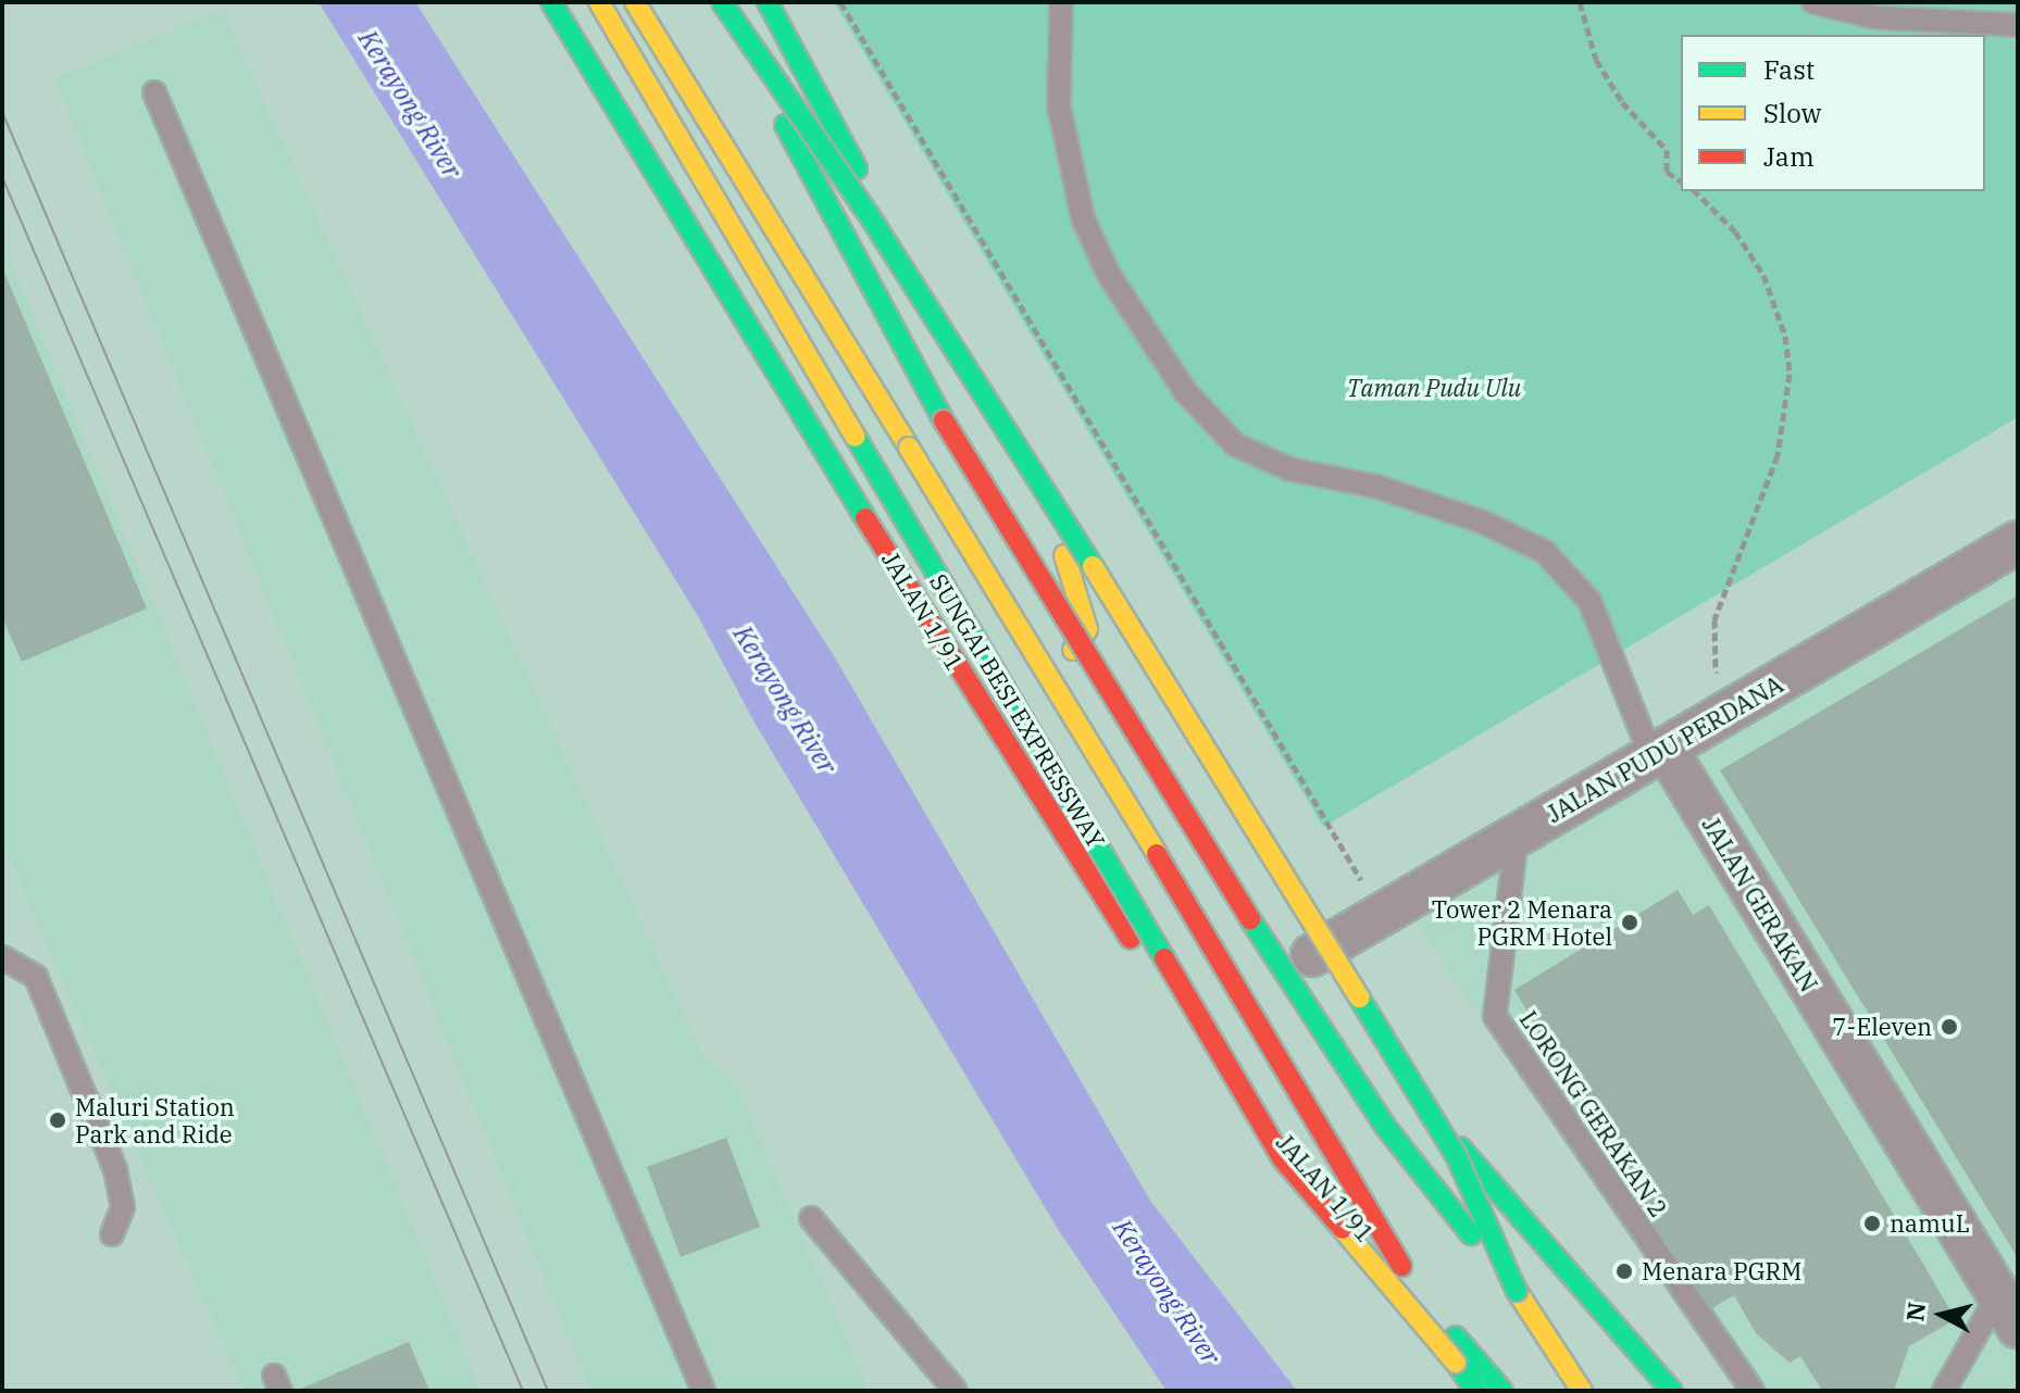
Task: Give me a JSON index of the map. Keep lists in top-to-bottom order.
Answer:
{
  "streets": {
    "main road": ["JALAN 1/91", "SUNGAI BESI EXPRESSWAY"],
    "street": ["JALAN PUDU PERDANA", "JALAN GERAKAN"],
    "lane": ["LORONG GERAKAN 2"]
  },
  "crossings": [
    ["JALAN PUDU PERDANA", "JALAN GERAKAN"],
    ["JALAN PUDU PERDANA", "LORONG GERAKAN 2"]
  ],
  "water": ["Kerayong River"],
  "parks": ["Taman Pudu Ulu"],
  "places": [
    "Tower 2 Menara PGRM Hotel",
    "7-Eleven",
    "Maluri Station Park and Ride",
    "namuL",
    "Menara PGRM"
  ],
  "legend": ["Fast", "Slow", "Jam"],
  "north": "left"
}
